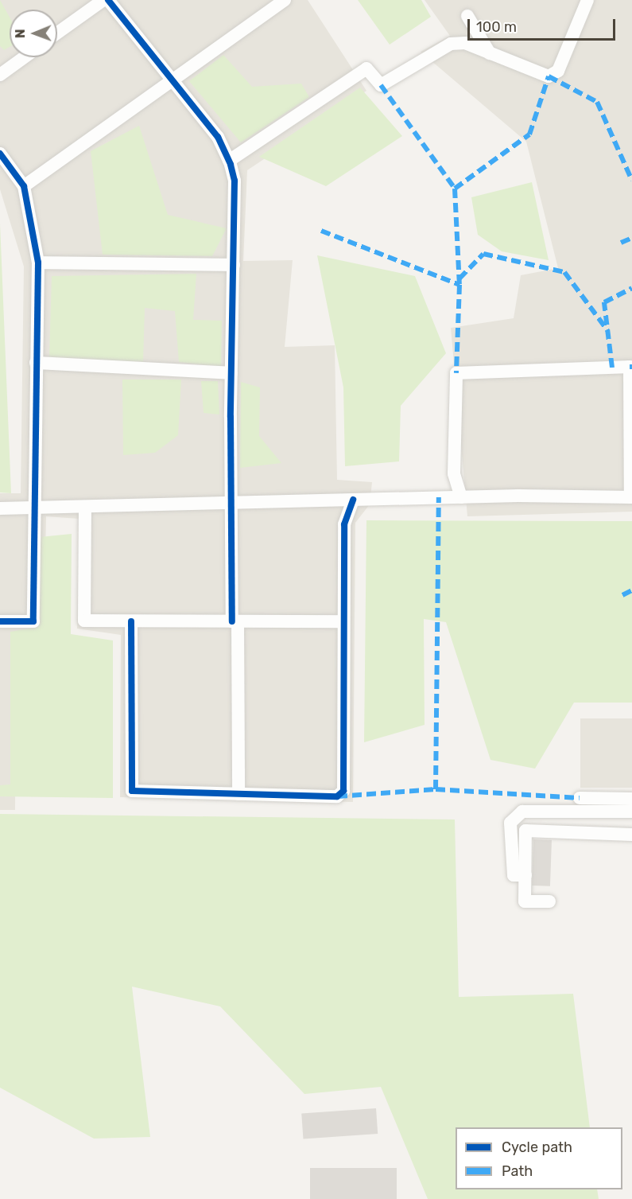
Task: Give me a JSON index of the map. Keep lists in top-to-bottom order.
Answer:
{
  "legend": ["Cycle path", "Path"],
  "scale_bar": "100 m",
  "north": "left"
}
